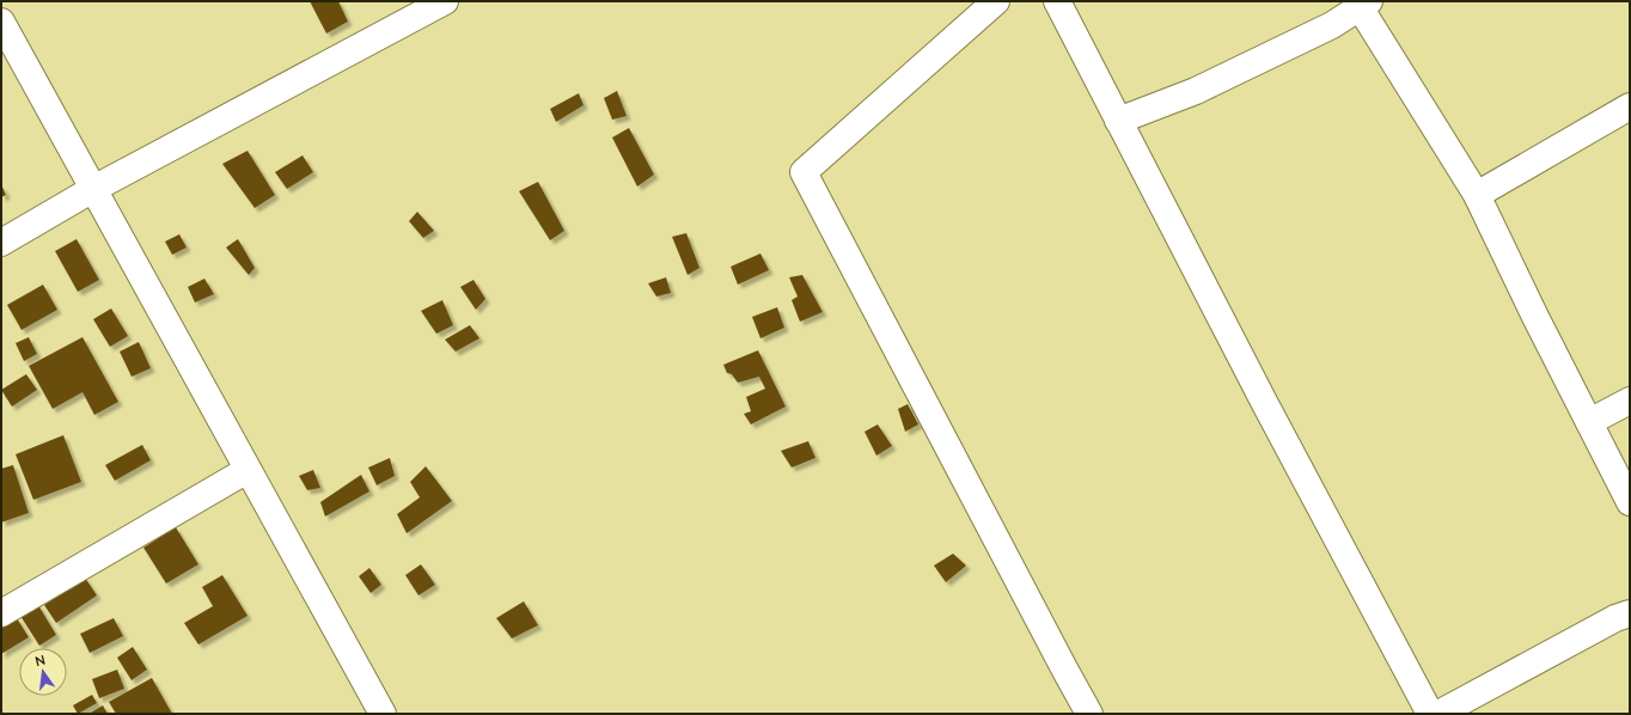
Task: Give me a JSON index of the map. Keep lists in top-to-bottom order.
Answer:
{
  "north": "top"
}
